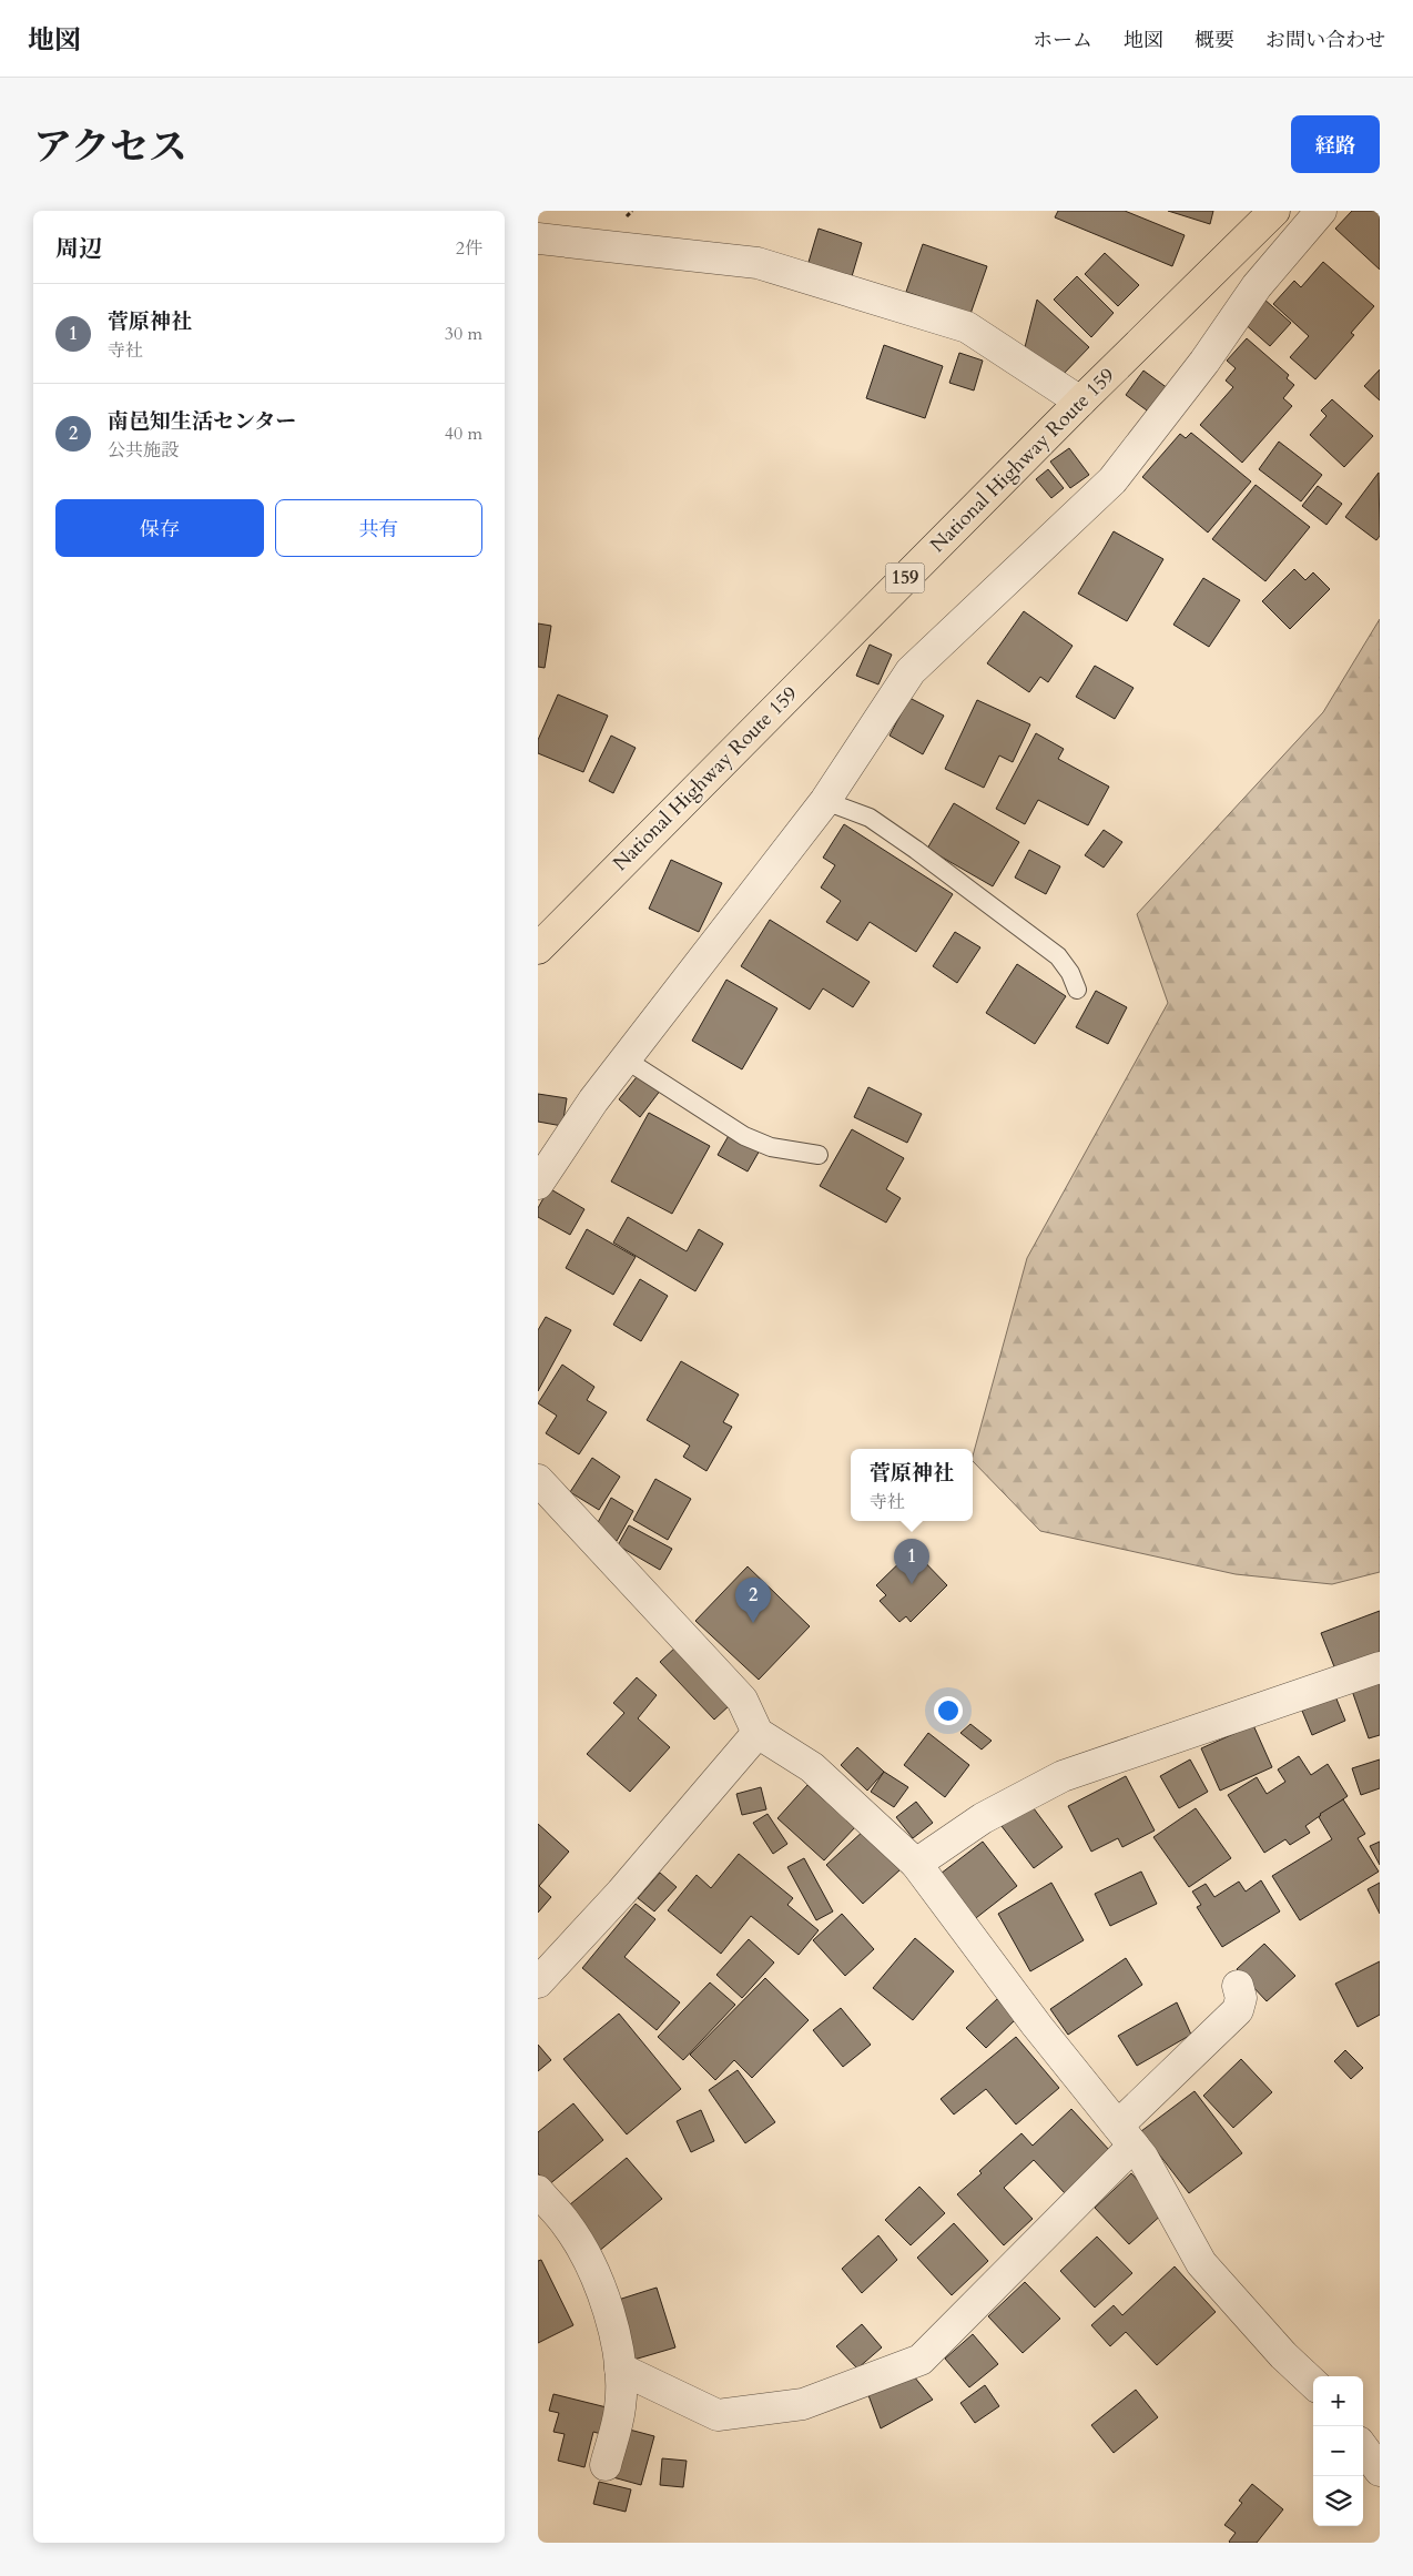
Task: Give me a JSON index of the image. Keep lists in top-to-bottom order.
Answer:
{
  "streets": {
    "highway": ["National Highway Route 159", "159"]
  },
  "page": {
    "header": "地図",
    "nav": [
      "ホーム",
      "地図",
      "概要",
      "お問い合わせ"
    ],
    "title": "アクセス",
    "buttons": [
      "経路",
      ["保存", "共有"]
    ],
    "heading": ["周辺", "2件"],
    "list": [
      {
        "mark": "1",
        "name": "菅原神社",
        "note": "寺社",
        "value": "30 m"
      },
      {
        "mark": "2",
        "name": "南邑知生活センター",
        "note": "公共施設",
        "value": "40 m"
      }
    ],
    "popup": ["菅原神社", "寺社"],
    "pins": ["1", "2"],
    "map_buttons": ["+", "−"]
  }
}
